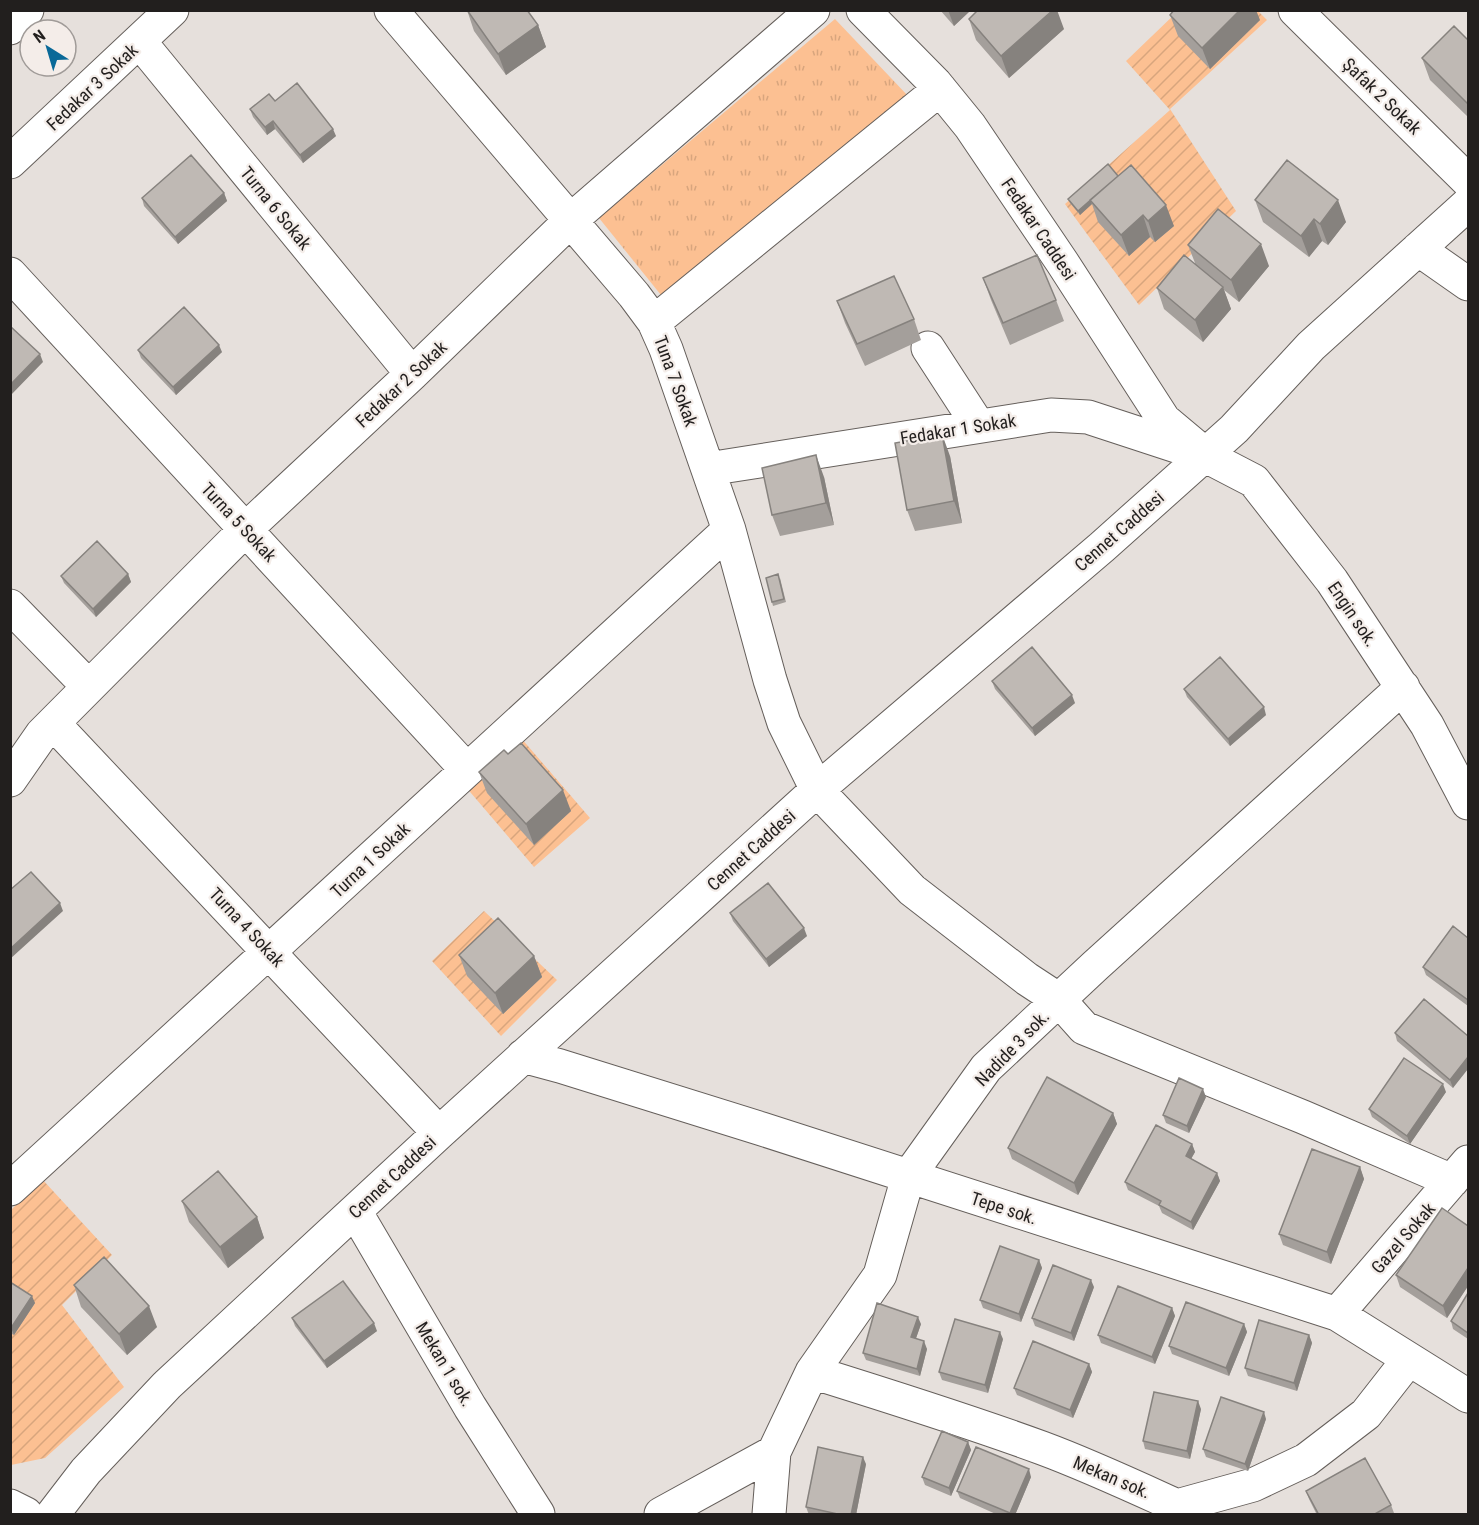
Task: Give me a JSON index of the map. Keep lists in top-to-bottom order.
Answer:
{
  "streets": {
    "street": [
      "Fedakar 3 Sokak",
      "Şafak 2 Sokak",
      "Turna 6 Sokak",
      "Fedakar Caddesi",
      "Tuna 7 Sokak",
      "Fedakar 2 Sokak",
      "Fedakar 1 Sokak",
      "Turna 5 Sokak",
      "Cennet Caddesi",
      "Engin sok.",
      "Turna 1 Sokak",
      "Turna 4 Sokak",
      "Nadide 3 sok.",
      "Tepe sok.",
      "Gazel Sokak",
      "Mekan 1 sok.",
      "Mekan sok."
    ]
  },
  "crossings": [
    ["Fedakar 3 Sokak", "Turna 6 Sokak"],
    ["Turna 6 Sokak", "Fedakar 2 Sokak"],
    ["Fedakar Caddesi", "Fedakar 1 Sokak"],
    ["Fedakar Caddesi", "Cennet Caddesi"],
    ["Fedakar Caddesi", "Engin sok."],
    ["Tuna 7 Sokak", "Fedakar 2 Sokak"],
    ["Tuna 7 Sokak", "Fedakar 1 Sokak"],
    ["Tuna 7 Sokak", "Cennet Caddesi"],
    ["Tuna 7 Sokak", "Turna 1 Sokak"],
    ["Tuna 7 Sokak", "Nadide 3 sok."],
    ["Tuna 7 Sokak", "Gazel Sokak"],
    ["Fedakar 2 Sokak", "Turna 5 Sokak"],
    ["Fedakar 2 Sokak", "Turna 4 Sokak"],
    ["Fedakar 1 Sokak", "Cennet Caddesi"],
    ["Fedakar 1 Sokak", "Engin sok."],
    ["Turna 5 Sokak", "Turna 1 Sokak"],
    ["Cennet Caddesi", "Engin sok."],
    ["Cennet Caddesi", "Turna 4 Sokak"],
    ["Cennet Caddesi", "Tepe sok."],
    ["Cennet Caddesi", "Mekan 1 sok."],
    ["Engin sok.", "Nadide 3 sok."],
    ["Turna 1 Sokak", "Turna 4 Sokak"],
    ["Nadide 3 sok.", "Tepe sok."],
    ["Nadide 3 sok.", "Mekan sok."],
    ["Tepe sok.", "Gazel Sokak"],
    ["Tepe sok.", "Mekan sok."]
  ],
  "north": "top left"
}
